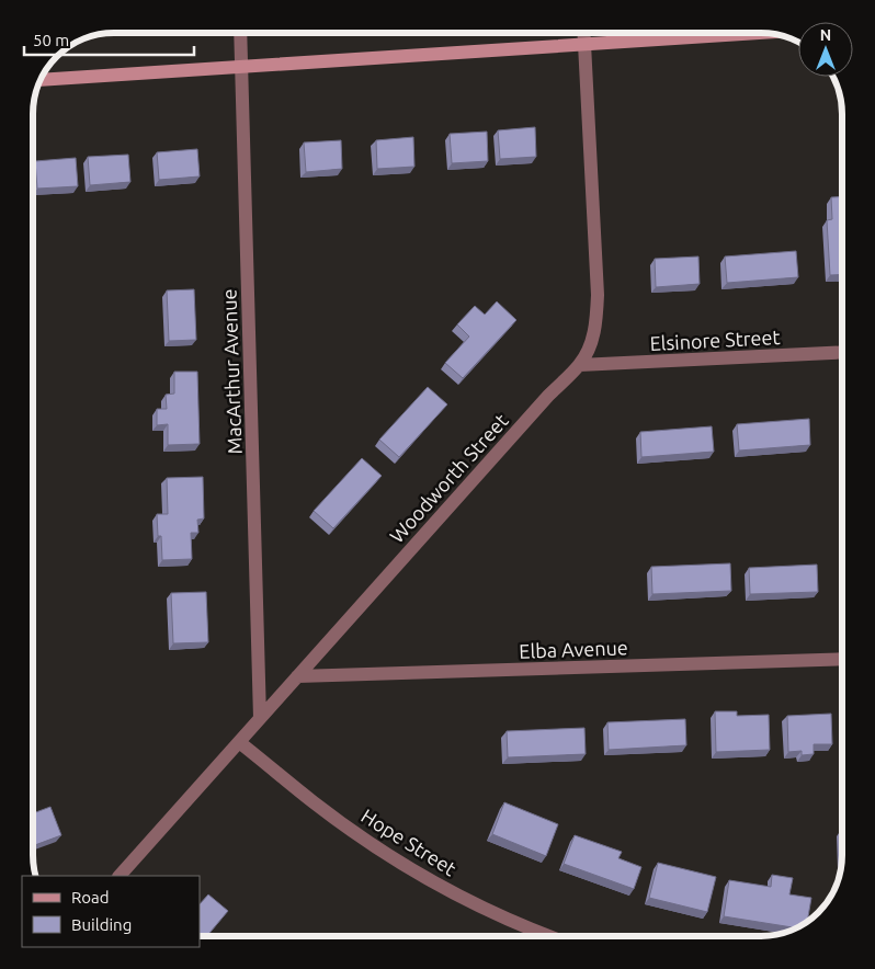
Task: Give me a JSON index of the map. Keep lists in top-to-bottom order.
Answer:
{
  "streets": {
    "street": [
      "Elsinore Street",
      "MacArthur Avenue",
      "Woodworth Street",
      "Elba Avenue",
      "Hope Street"
    ]
  },
  "crossings": [
    ["Elsinore Street", "Woodworth Street"],
    ["MacArthur Avenue", "Woodworth Street"],
    ["Woodworth Street", "Elba Avenue"],
    ["Woodworth Street", "Hope Street"]
  ],
  "legend": ["Road", "Building"],
  "scale_bar": "50 m",
  "north": "top"
}
